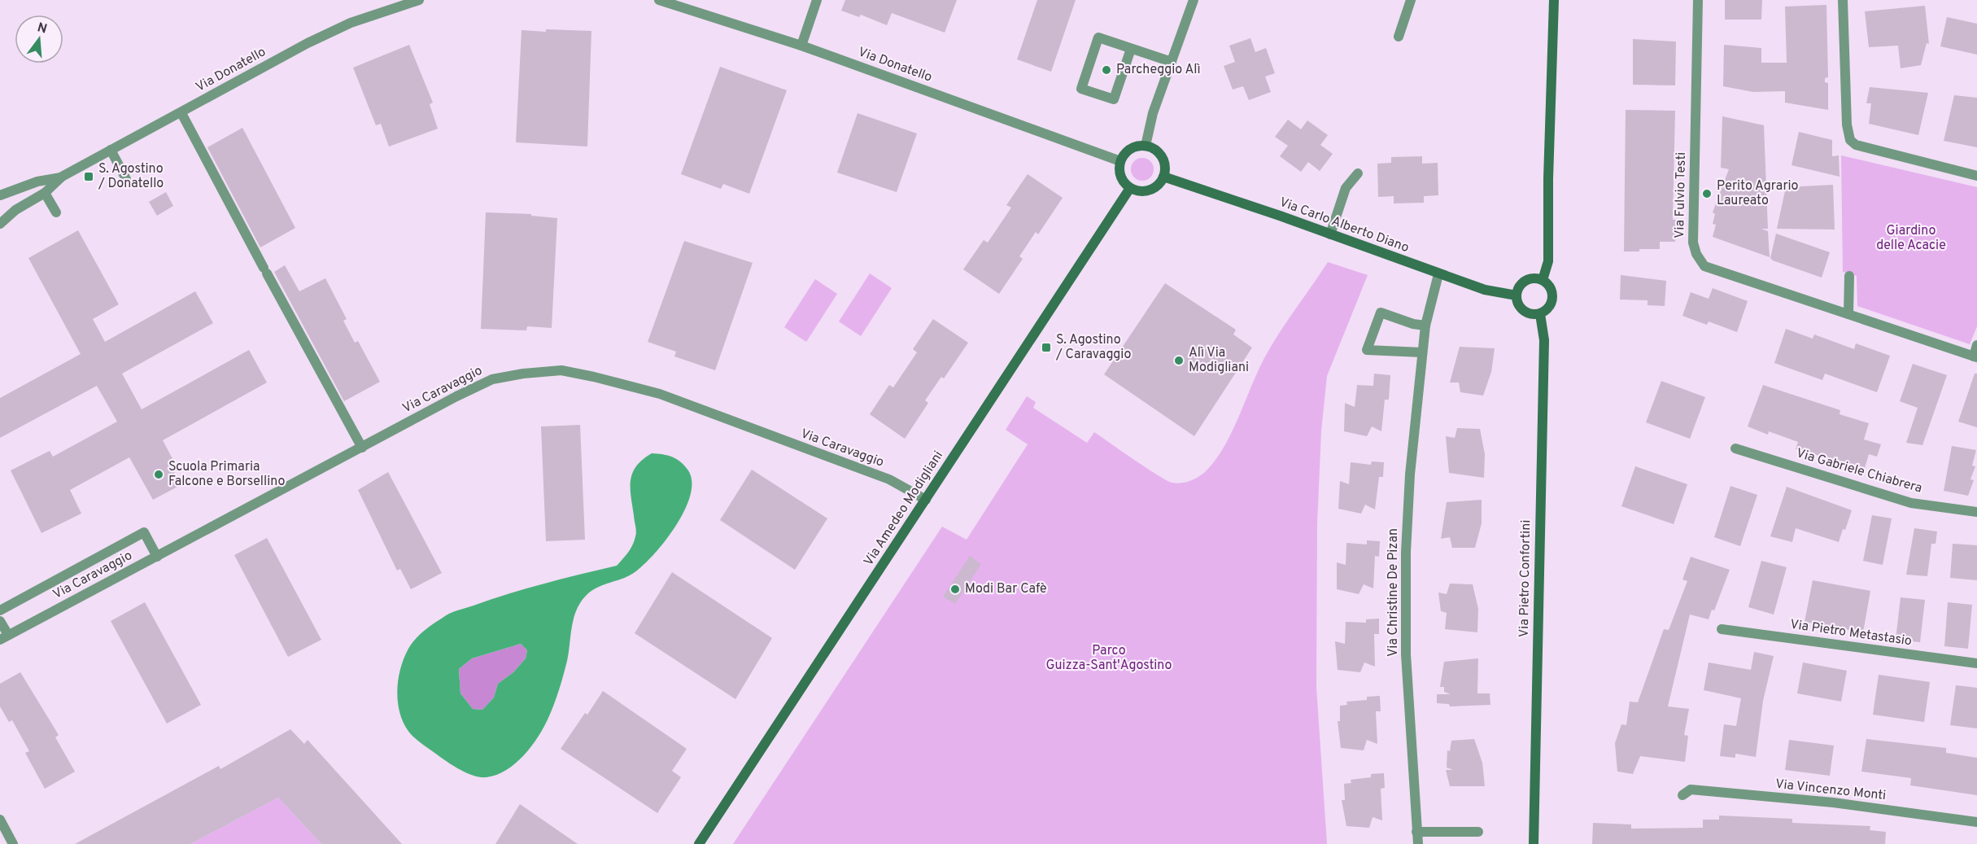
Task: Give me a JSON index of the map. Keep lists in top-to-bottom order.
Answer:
{
  "streets": {
    "street": [
      "Via Donatello",
      "Via Fulvio Testi",
      "Via Carlo Alberto Diano",
      "Via Caravaggio",
      "Via Gabriele Chiabrera",
      "Via Amedeo Modigliani",
      "Via Pietro Confortini",
      "Via Christine De Pizan",
      "Via Pietro Metastasio",
      "Via Vincenzo Monti"
    ]
  },
  "crossings": [
    ["Via Donatello", "Via Carlo Alberto Diano"],
    ["Via Donatello", "Via Amedeo Modigliani"],
    ["Via Carlo Alberto Diano", "Via Amedeo Modigliani"],
    ["Via Carlo Alberto Diano", "Via Pietro Confortini"],
    ["Via Carlo Alberto Diano", "Via Christine De Pizan"],
    ["Via Caravaggio", "Via Amedeo Modigliani"]
  ],
  "parks": ["Giardino delle Acacie", "Parco Guizza-Sant'Agostino"],
  "places": {
    "other": [
      "Parcheggio Alì",
      "Perito Agrario Laureato",
      "Alì Via Modigliani",
      "Scuola Primaria Falcone e Borsellino",
      "Modi Bar Cafè"
    ],
    "transit": ["S. Agostino / Donatello", "S. Agostino / Caravaggio"]
  },
  "north": "top"
}
